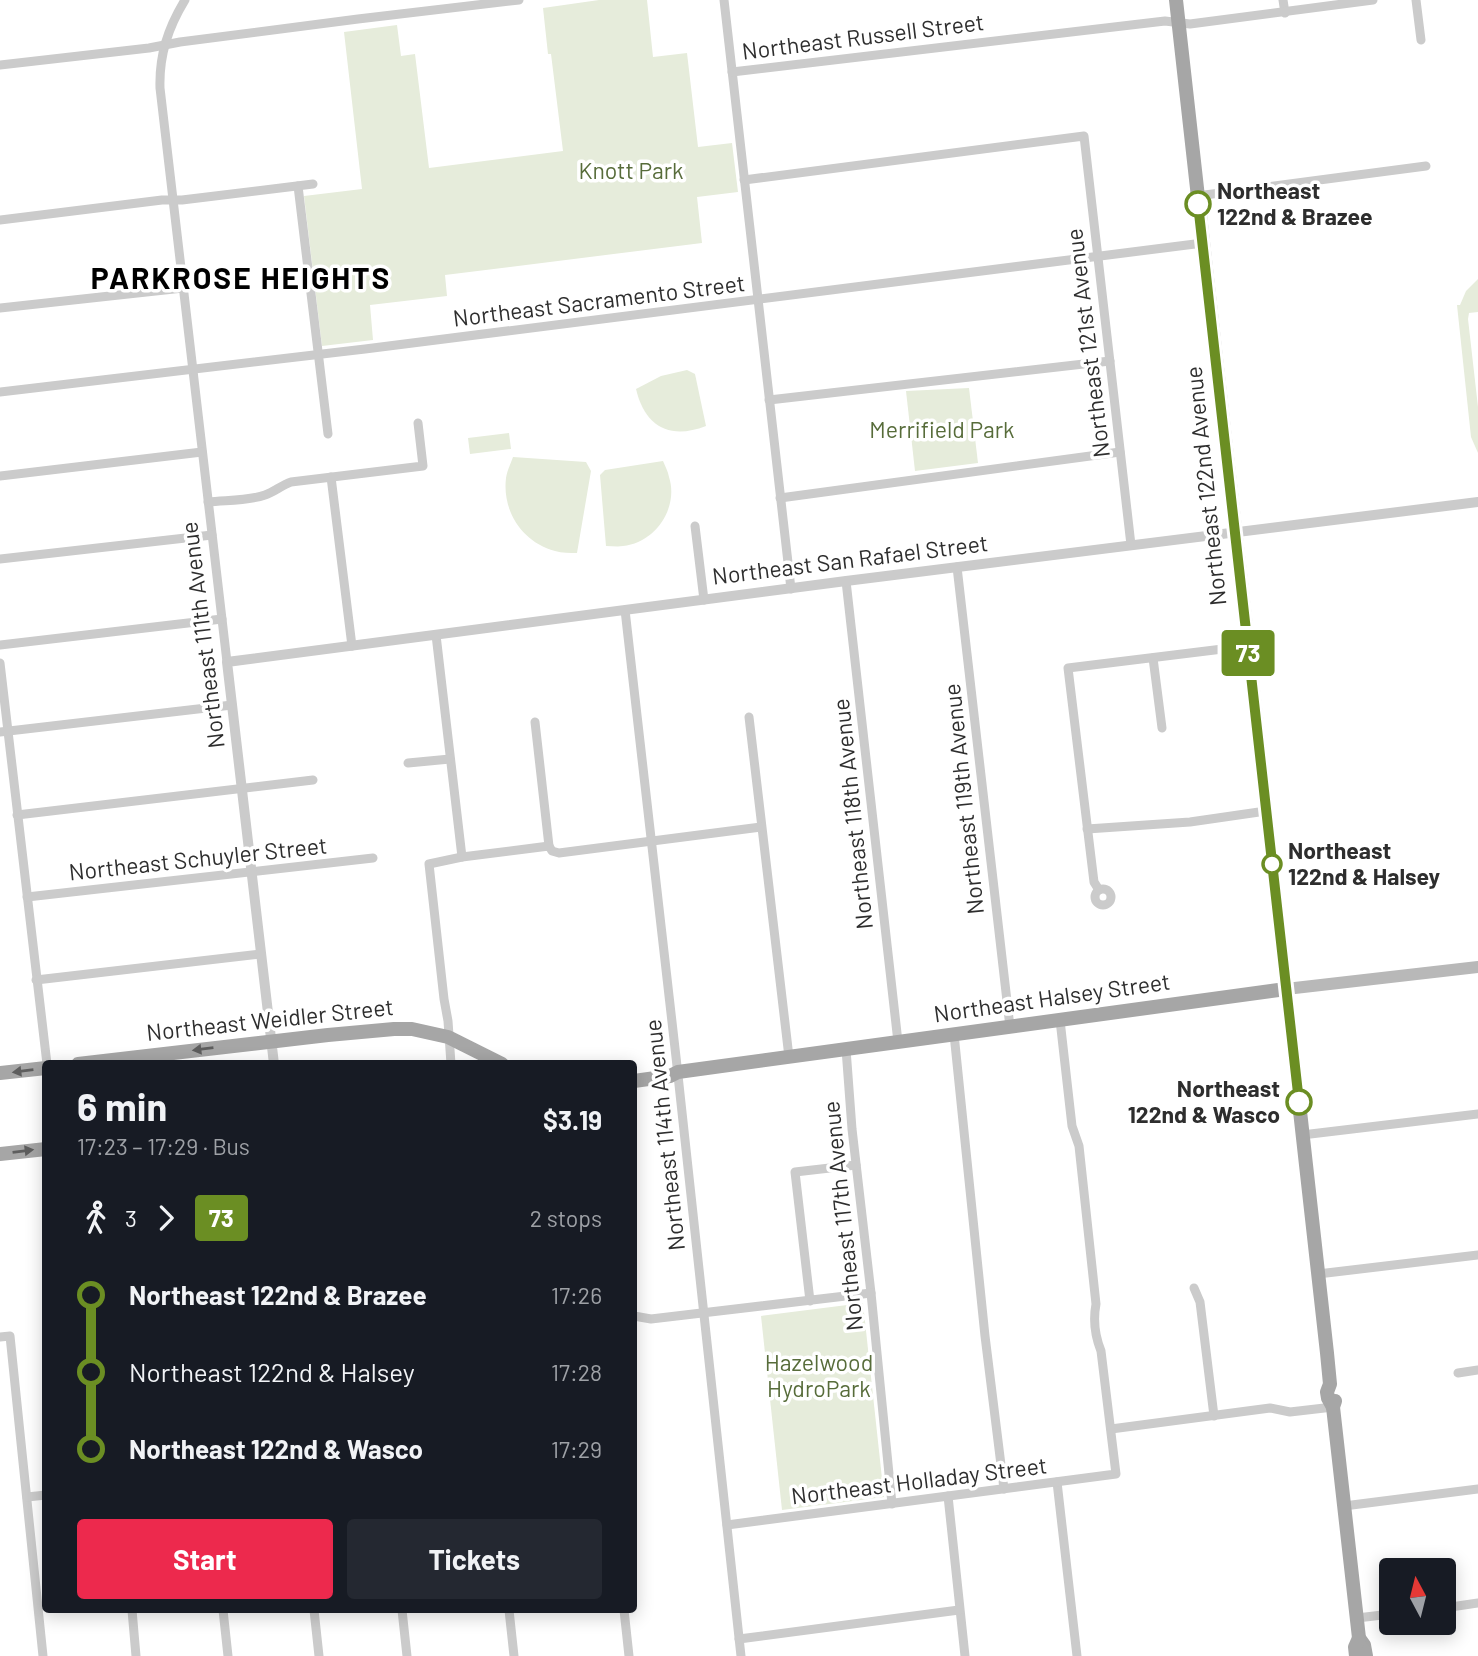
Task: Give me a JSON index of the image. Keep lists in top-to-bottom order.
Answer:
{
  "streets": {
    "main road": ["Northeast 122nd Avenue", "Northeast Halsey Street", "Northeast Weidler Street"],
    "street": [
      "Northeast Russell Street",
      "Northeast Sacramento Street",
      "Northeast 121st Avenue",
      "Northeast San Rafael Street",
      "Northeast 111th Avenue",
      "Northeast 119th Avenue",
      "Northeast 118th Avenue",
      "Northeast Schuyler Street",
      "Northeast 114th Avenue",
      "Northeast 117th Avenue",
      "Northeast Holladay Street"
    ]
  },
  "crossings": [
    ["Northeast Russell Street", "Northeast 122nd Avenue"],
    ["Northeast Sacramento Street", "Northeast 121st Avenue"],
    ["Northeast Sacramento Street", "Northeast 122nd Avenue"],
    ["Northeast Sacramento Street", "Northeast 111th Avenue"],
    ["Northeast 121st Avenue", "Northeast San Rafael Street"],
    ["Northeast 122nd Avenue", "Northeast San Rafael Street"],
    ["Northeast 122nd Avenue", "Northeast Halsey Street"],
    ["Northeast San Rafael Street", "Northeast 111th Avenue"],
    ["Northeast San Rafael Street", "Northeast 119th Avenue"],
    ["Northeast San Rafael Street", "Northeast 118th Avenue"],
    ["Northeast San Rafael Street", "Northeast 114th Avenue"],
    ["Northeast 111th Avenue", "Northeast Schuyler Street"],
    ["Northeast 111th Avenue", "Northeast Weidler Street"],
    ["Northeast 119th Avenue", "Northeast Halsey Street"],
    ["Northeast 118th Avenue", "Northeast Halsey Street"],
    ["Northeast Halsey Street", "Northeast 114th Avenue"],
    ["Northeast Halsey Street", "Northeast 117th Avenue"],
    ["Northeast 114th Avenue", "Northeast Holladay Street"],
    ["Northeast 117th Avenue", "Northeast Holladay Street"]
  ],
  "one_way": ["Northeast Weidler Street"],
  "districts": ["PARKROSE HEIGHTS"],
  "parks": ["Knott Park", "Merrifield Park", "Hazelwood HydroPark"],
  "places": ["Northeast 122nd & Brazee", "Northeast 122nd & Halsey", "Northeast 122nd & Wasco"],
  "lines": ["bus line 73"],
  "north": "top",
  "page": {
    "on_map": "73",
    "heading": ["6 min", "17:23 – 17:29 · Bus", "$3.19"],
    "legs": ["3", "73", "2 stops"],
    "list": [
      {
        "name": "Northeast 122nd & Brazee",
        "value": "17:26"
      },
      {
        "name": "Northeast 122nd & Halsey",
        "value": "17:28"
      },
      {
        "name": "Northeast 122nd & Wasco",
        "value": "17:29"
      }
    ],
    "buttons": ["Start", "Tickets"]
  }
}
